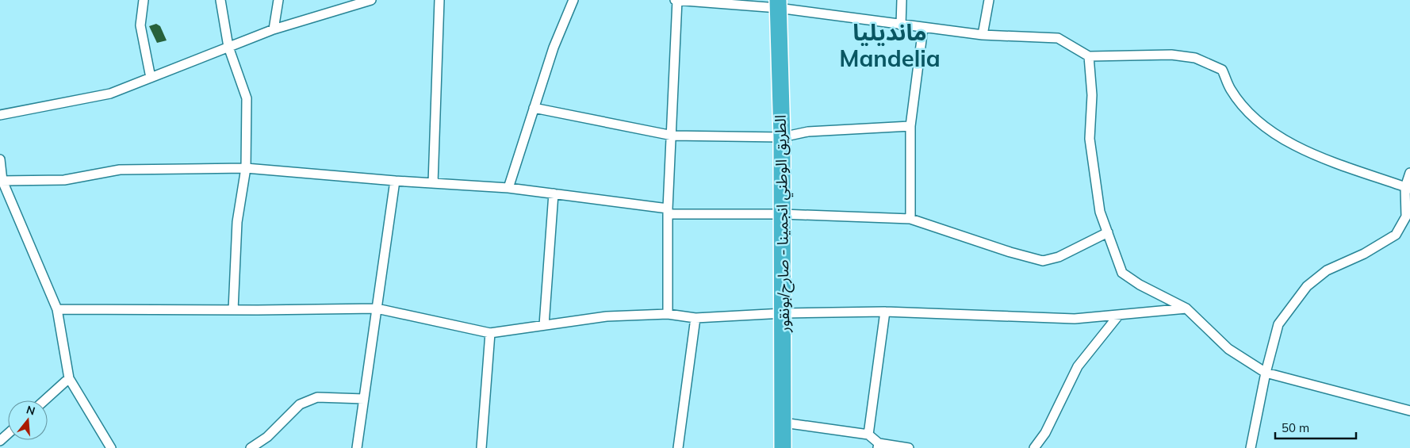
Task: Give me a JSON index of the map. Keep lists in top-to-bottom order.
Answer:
{
  "streets": {
    "highway": ["الطريق الوطني انجمينا - صارح/بونقور"]
  },
  "districts": ["مانديليا Mandelia"],
  "scale_bar": "50 m",
  "north": "top"
}
